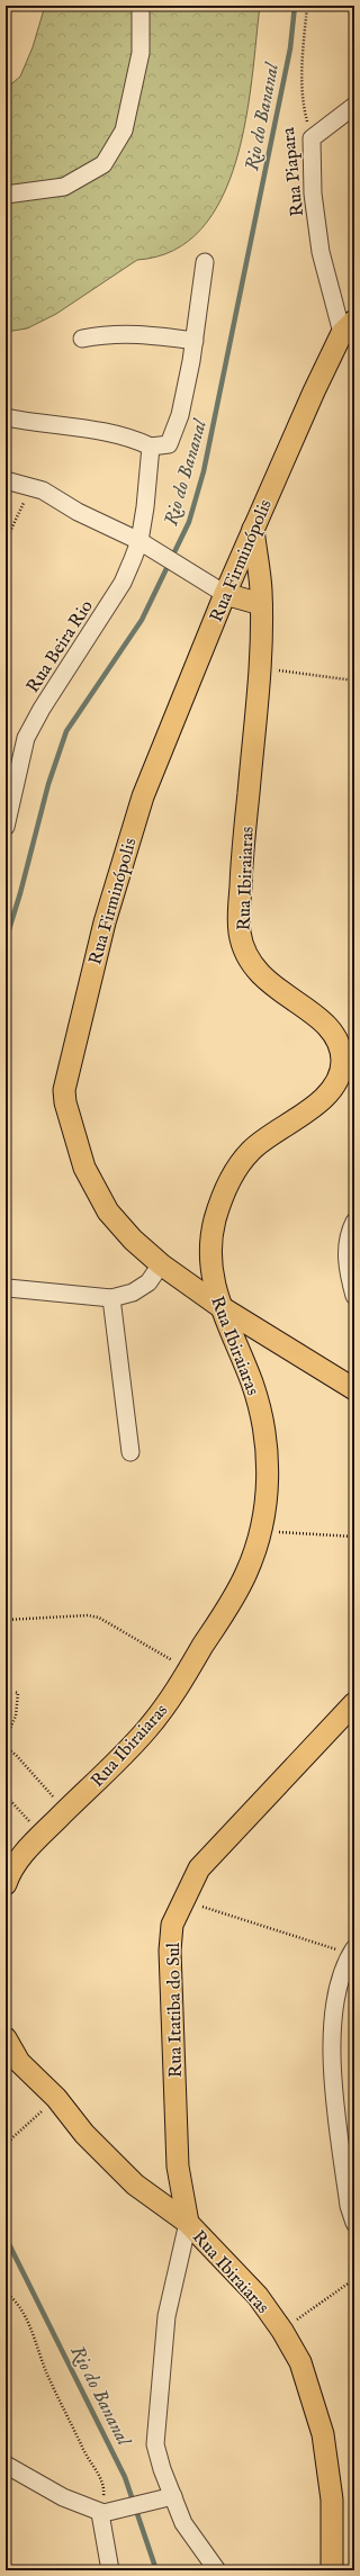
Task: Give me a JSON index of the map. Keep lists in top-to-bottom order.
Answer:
{
  "streets": {
    "main road": ["Rua Firminópolis", "Rua Ibiraiaras", "Rua Itatiba do Sul"],
    "street": ["Rua Piapara", "Rua Beira Rio"]
  },
  "crossings": [
    ["Rua Piapara", "Rua Firminópolis"],
    ["Rua Firminópolis", "Rua Ibiraiaras"],
    ["Rua Ibiraiaras", "Rua Itatiba do Sul"]
  ],
  "water": ["Rio do Bananal"]
}
